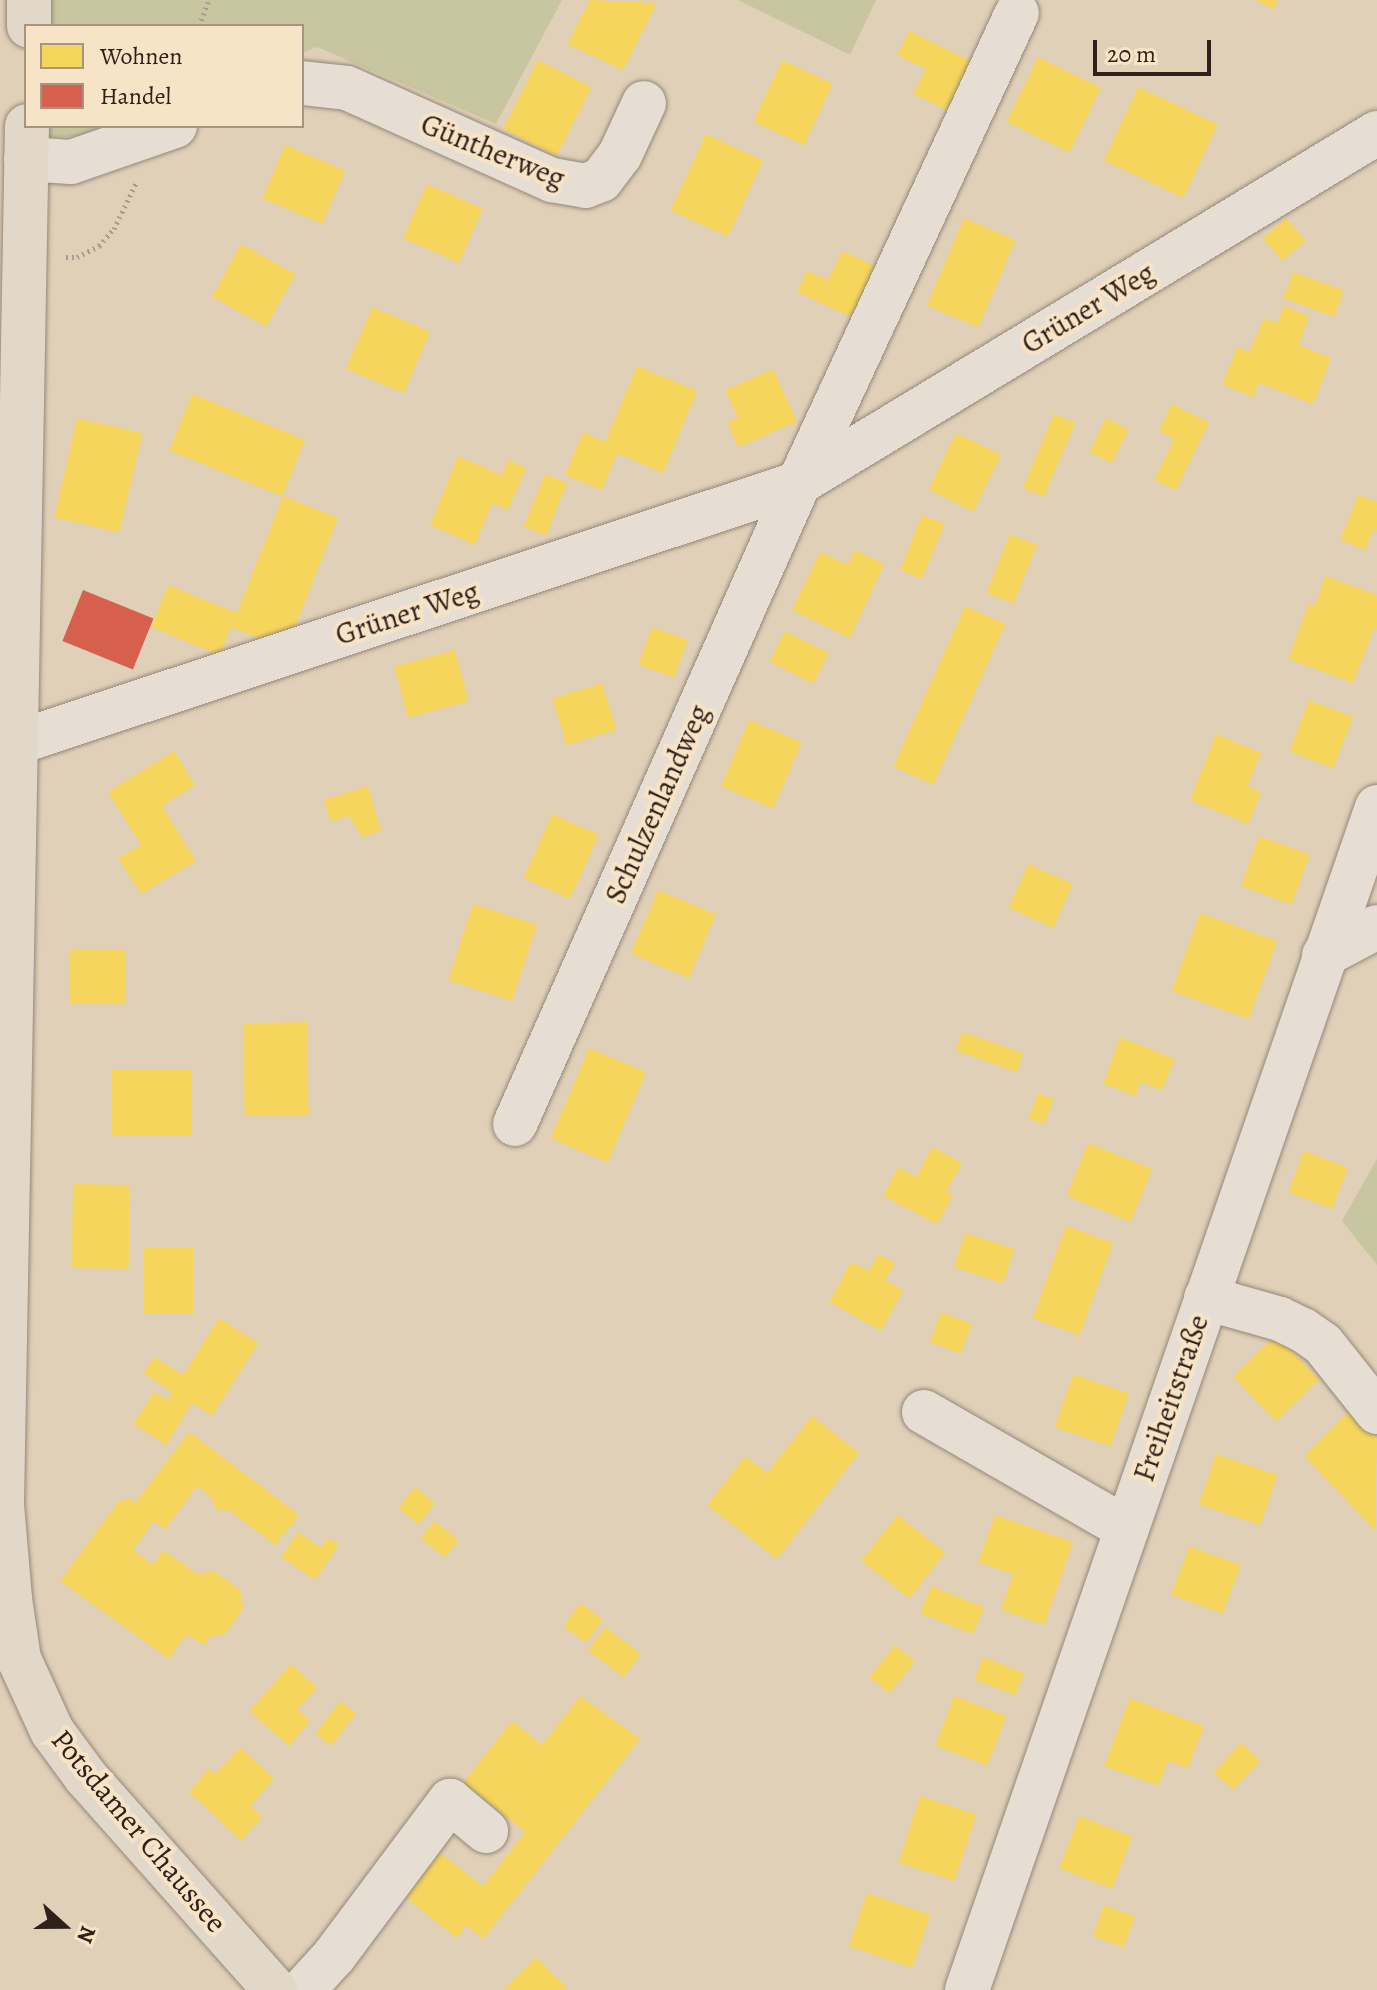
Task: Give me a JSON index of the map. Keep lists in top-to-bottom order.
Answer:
{
  "streets": {
    "main road": ["Potsdamer Chaussee"],
    "street": [
      "Güntherweg",
      "Grüner Weg",
      "Schulzenlandweg",
      "Freiheitstraße"
    ]
  },
  "crossings": [
    ["Grüner Weg", "Schulzenlandweg"],
    ["Grüner Weg", "Potsdamer Chaussee"]
  ],
  "legend": ["Wohnen", "Handel"],
  "scale_bar": "20 m",
  "north": "right"
}
